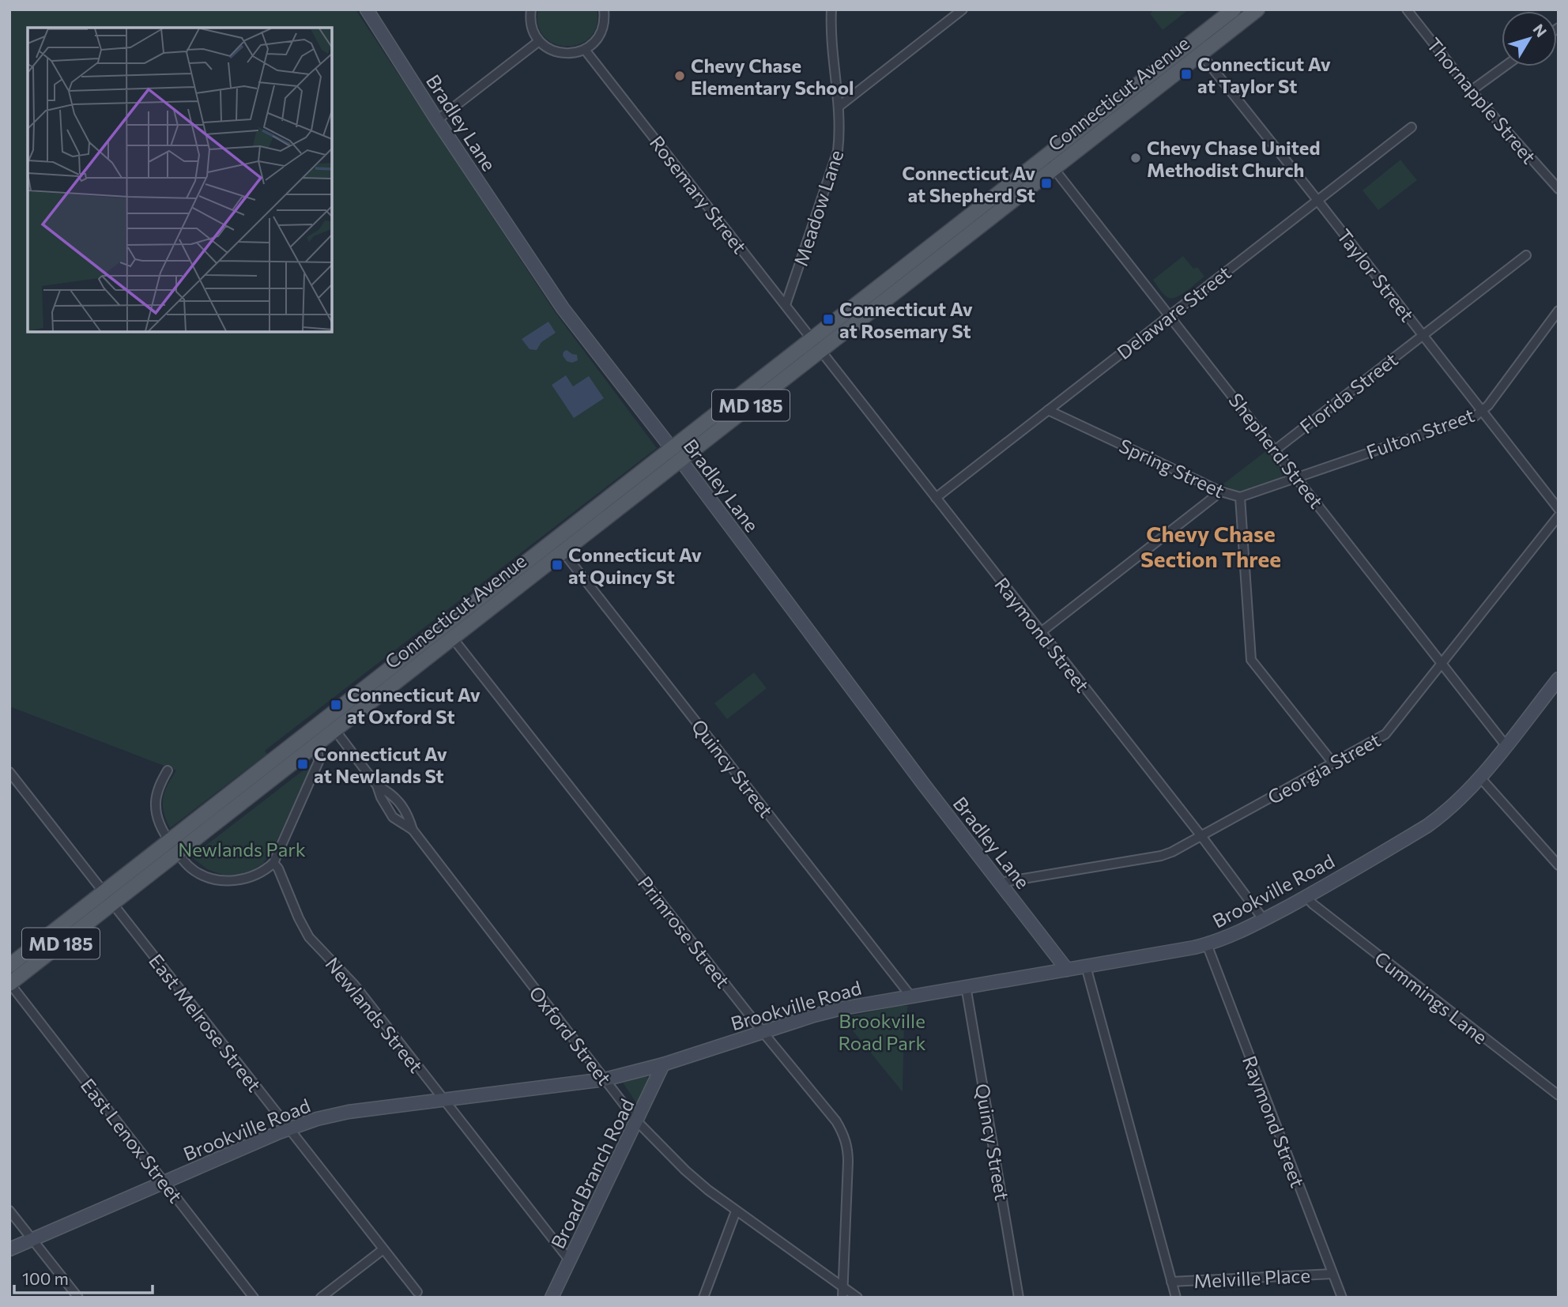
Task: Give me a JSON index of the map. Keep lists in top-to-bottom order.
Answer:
{
  "streets": {
    "main road": [
      "Connecticut Avenue",
      "Bradley Lane",
      "MD 185",
      "Brookville Road",
      "Broad Branch Road"
    ],
    "street": [
      "Thornapple Street",
      "Rosemary Street",
      "Meadow Lane",
      "Taylor Street",
      "Delaware Street",
      "Florida Street",
      "Fulton Street",
      "Shepherd Street",
      "Spring Street",
      "Raymond Street",
      "Quincy Street",
      "Georgia Street",
      "Primrose Street",
      "Cummings Lane",
      "Newlands Street",
      "East Melrose Street",
      "Oxford Street",
      "East Lenox Street",
      "Melville Place"
    ]
  },
  "crossings": [
    ["Connecticut Avenue", "Bradley Lane"],
    ["Connecticut Avenue", "Rosemary Street"],
    ["Connecticut Avenue", "Taylor Street"],
    ["Connecticut Avenue", "Shepherd Street"],
    ["Connecticut Avenue", "Raymond Street"],
    ["Connecticut Avenue", "Quincy Street"],
    ["Connecticut Avenue", "Primrose Street"],
    ["Connecticut Avenue", "East Melrose Street"],
    ["Connecticut Avenue", "Oxford Street"],
    ["Connecticut Avenue", "East Lenox Street"],
    ["Bradley Lane", "Georgia Street"],
    ["Bradley Lane", "Brookville Road"],
    ["Rosemary Street", "Meadow Lane"],
    ["Rosemary Street", "Raymond Street"],
    ["Taylor Street", "Delaware Street"],
    ["Taylor Street", "Florida Street"],
    ["Taylor Street", "Fulton Street"],
    ["Delaware Street", "Shepherd Street"],
    ["Delaware Street", "Spring Street"],
    ["Delaware Street", "Raymond Street"],
    ["Florida Street", "Shepherd Street"],
    ["Fulton Street", "Shepherd Street"],
    ["Fulton Street", "Spring Street"],
    ["Shepherd Street", "Georgia Street"],
    ["Shepherd Street", "Brookville Road"],
    ["Spring Street", "Georgia Street"],
    ["Raymond Street", "Georgia Street"],
    ["Raymond Street", "Brookville Road"],
    ["Raymond Street", "Melville Place"],
    ["Quincy Street", "Brookville Road"],
    ["Brookville Road", "Primrose Street"],
    ["Brookville Road", "Cummings Lane"],
    ["Brookville Road", "Newlands Street"],
    ["Brookville Road", "East Melrose Street"],
    ["Brookville Road", "Oxford Street"],
    ["Brookville Road", "East Lenox Street"],
    ["Brookville Road", "Broad Branch Road"],
    ["Primrose Street", "Oxford Street"],
    ["Newlands Street", "Broad Branch Road"],
    ["Oxford Street", "Broad Branch Road"]
  ],
  "districts": ["Chevy Chase Section Three"],
  "parks": ["Newlands Park", "Brookville Road Park"],
  "places": {
    "transit": [
      "Connecticut Av at Taylor St",
      "Connecticut Av at Shepherd St",
      "Connecticut Av at Rosemary St",
      "Connecticut Av at Quincy St",
      "Connecticut Av at Oxford St",
      "Connecticut Av at Newlands St"
    ],
    "other": ["Chevy Chase Elementary School", "Chevy Chase United Methodist Church"]
  },
  "scale_bar": "100 m",
  "north": "top right"
}
